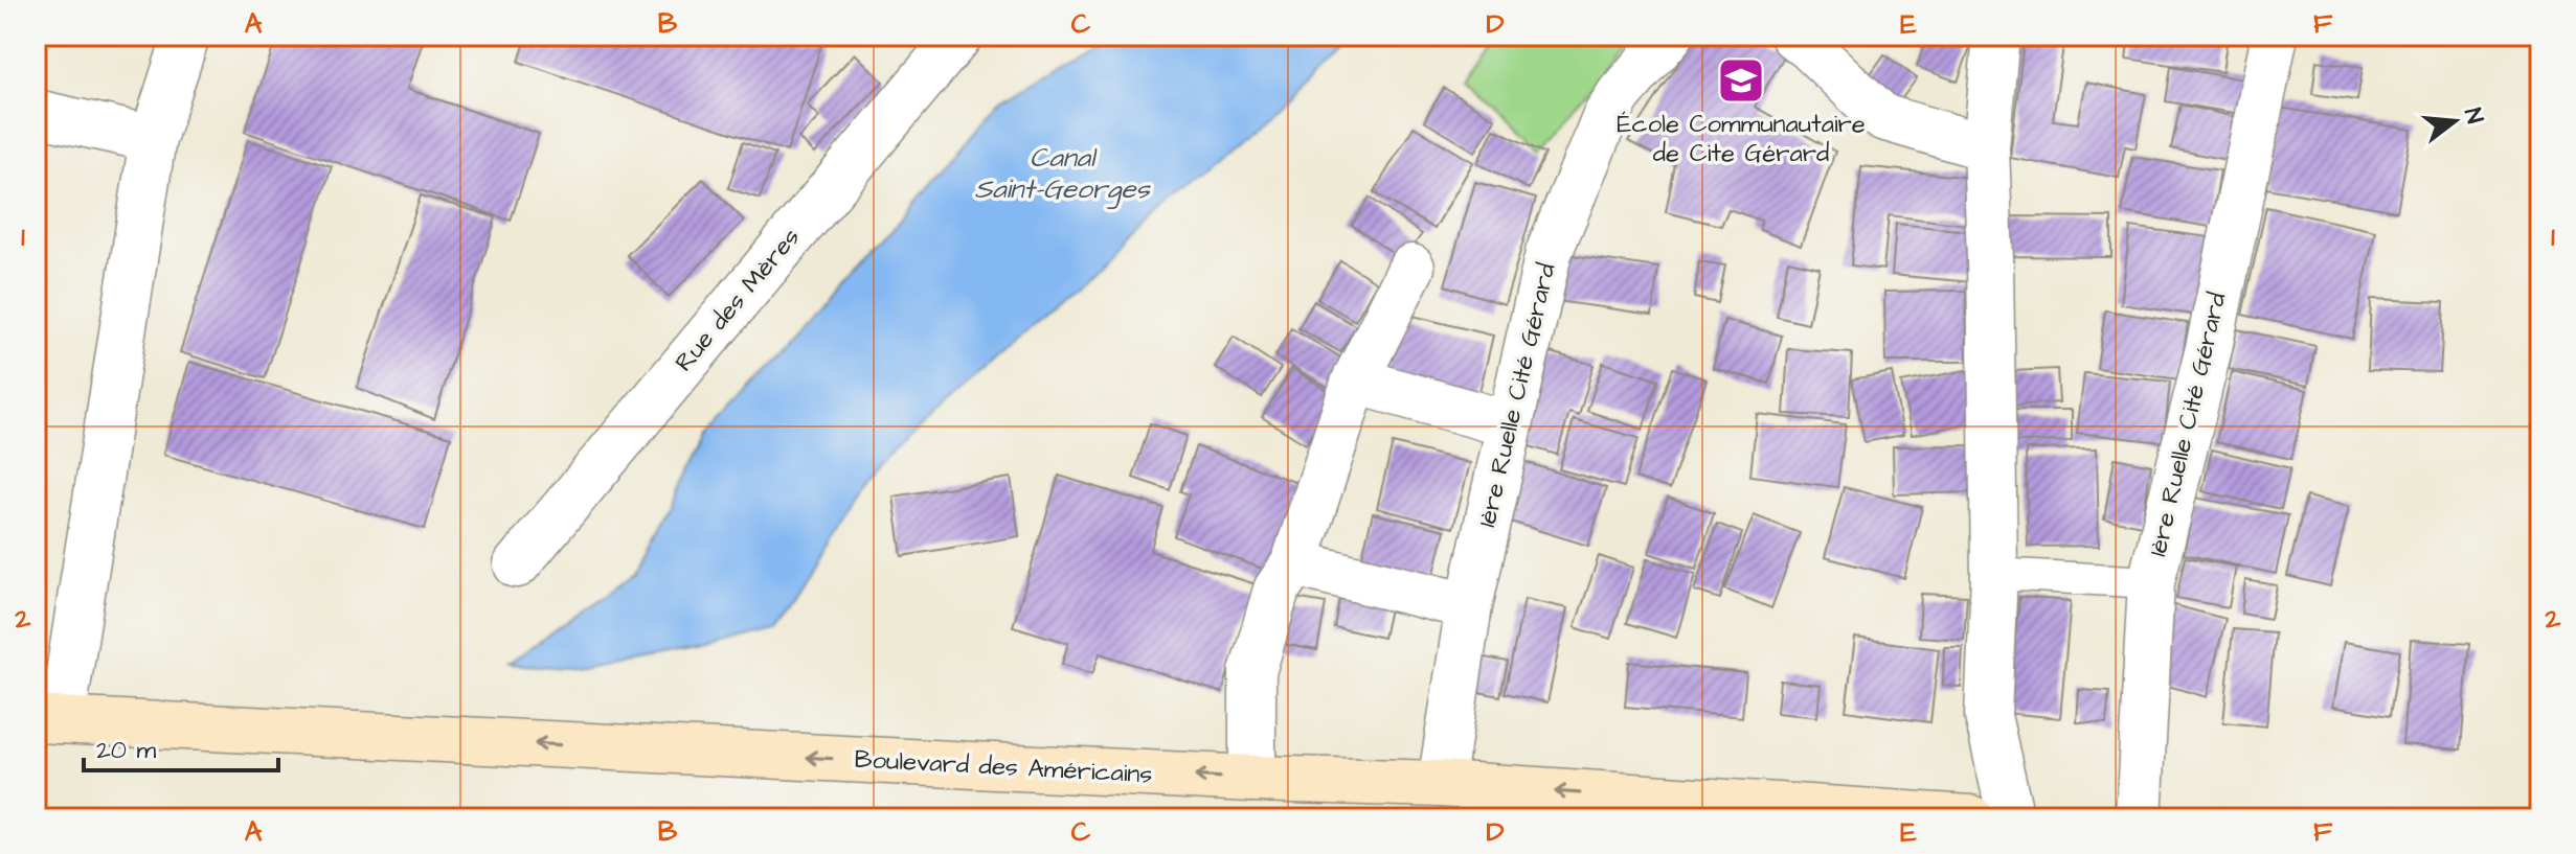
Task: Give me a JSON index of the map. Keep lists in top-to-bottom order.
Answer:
{
  "streets": {
    "main road": ["Boulevard des Américains"],
    "street": ["Rue des Mères", "1ère Ruelle Cité Gérard"]
  },
  "crossings": [
    ["1ère Ruelle Cité Gérard", "Boulevard des Américains"]
  ],
  "one_way": ["Boulevard des Américains"],
  "water": ["Canal Saint-Georges"],
  "places": {
    "school or university": ["École Communautaire de Cite Gérard"]
  },
  "scale_bar": "20 m",
  "north": "right",
  "grid": {
    "columns": [
      "A",
      "B",
      "C",
      "D",
      "E",
      "F"
    ],
    "rows": ["1", "2"]
  }
}
